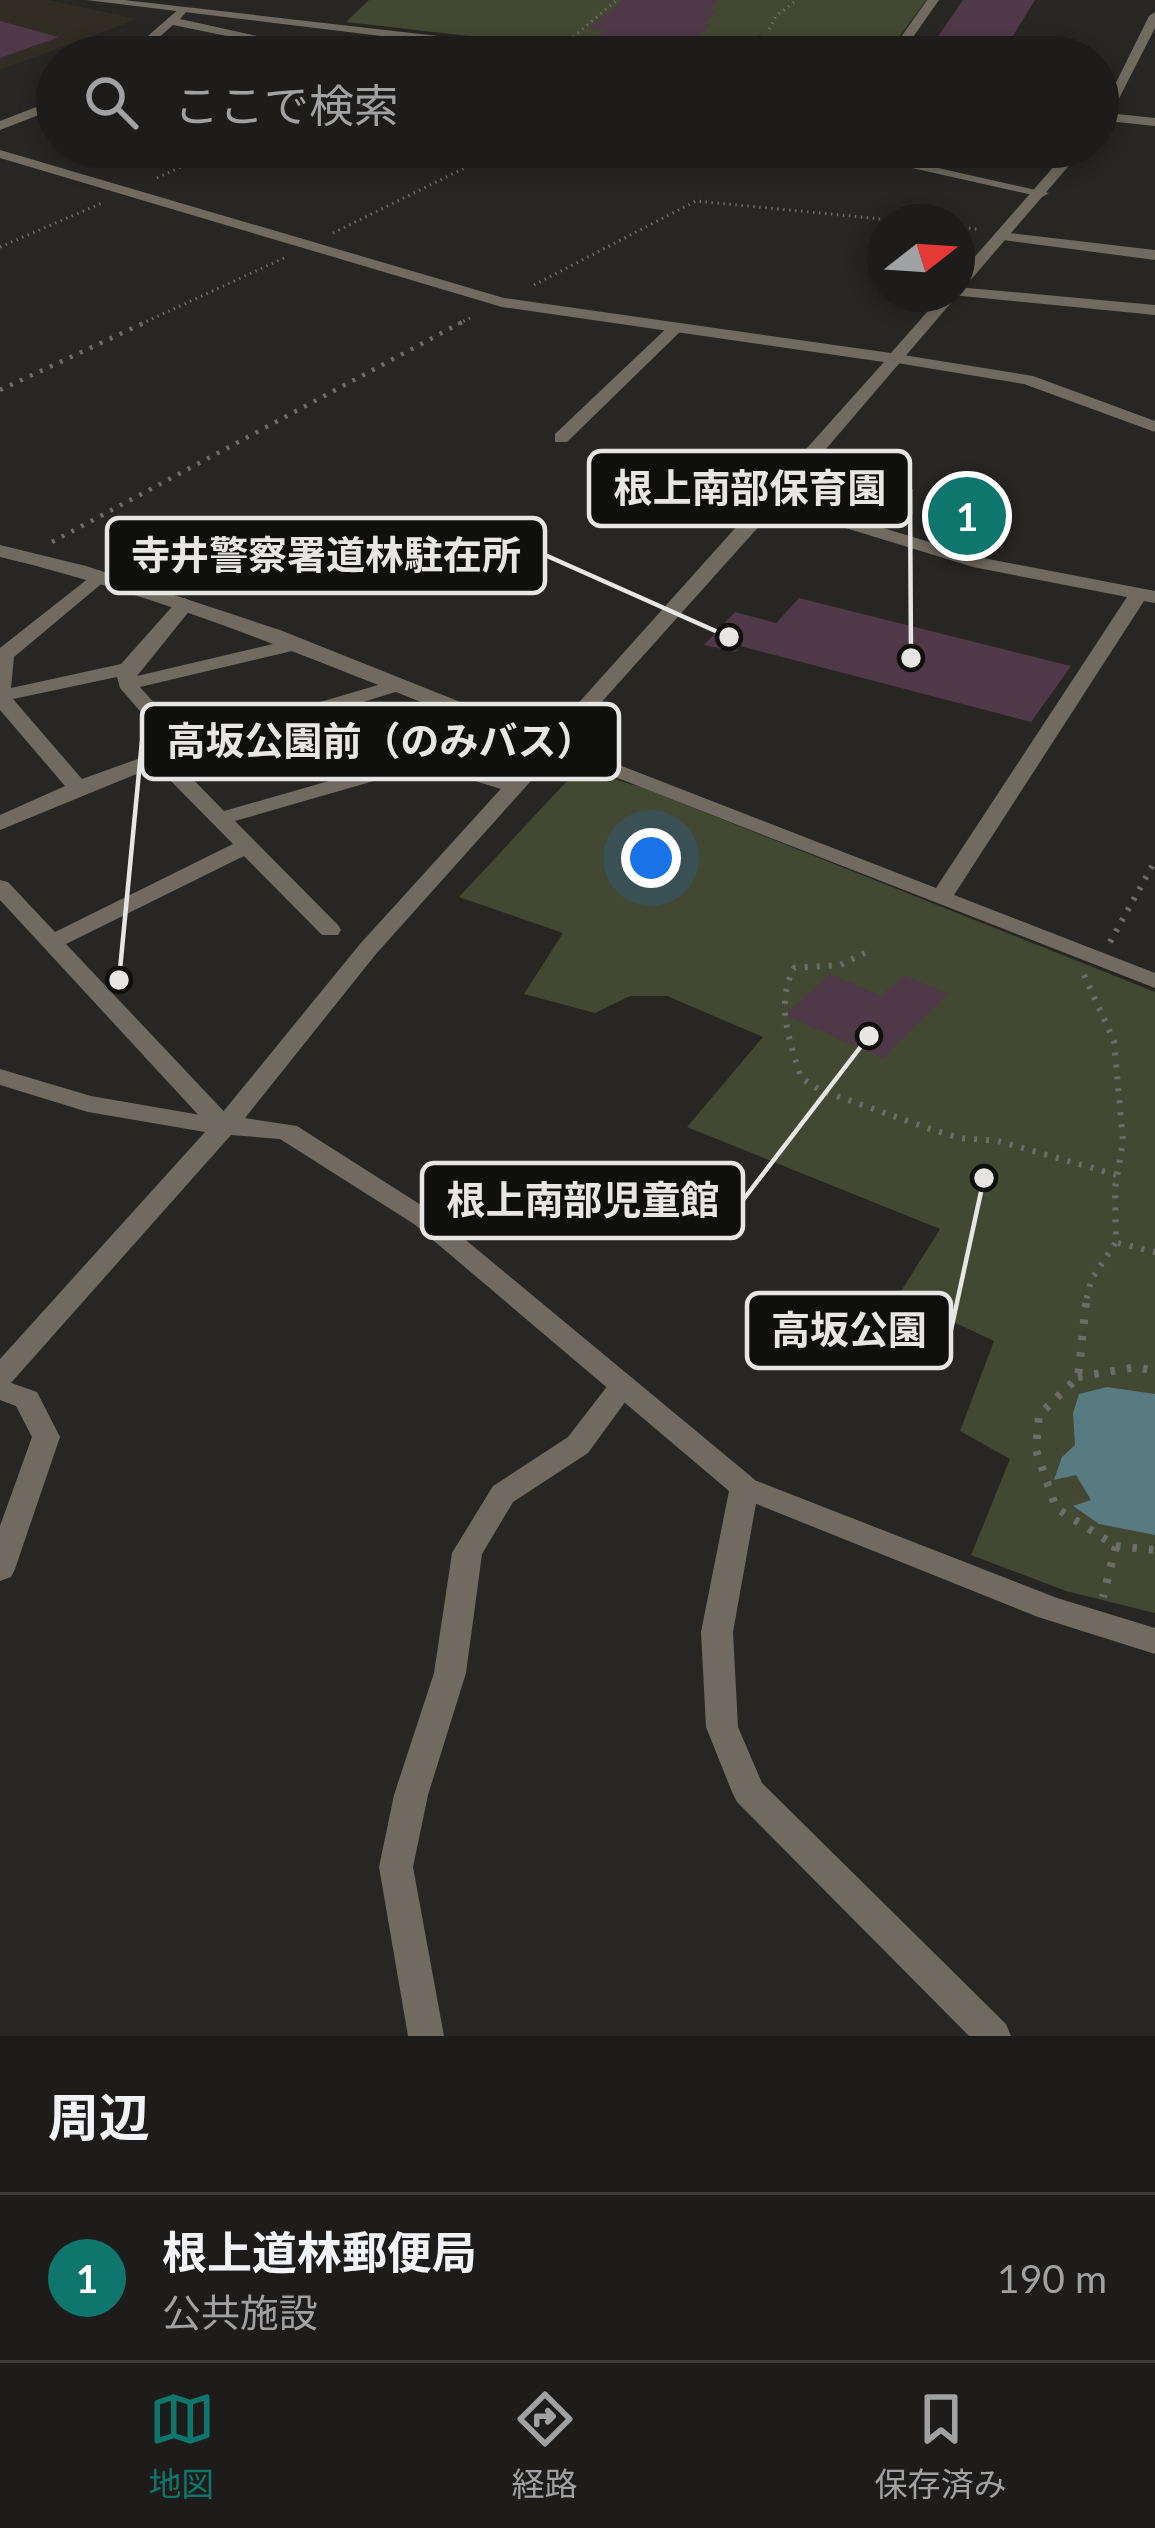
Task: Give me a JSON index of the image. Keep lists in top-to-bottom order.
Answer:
{
  "places": [
    "寺井警察署道林駐在所",
    "根上南部保育園",
    "高坂公園前（のみバス）",
    "根上南部児童館",
    "高坂公園"
  ],
  "north": "right",
  "page": {
    "search": "ここで検索",
    "pins": "1",
    "heading": "周辺",
    "list": [
      {
        "mark": "1",
        "name": "根上道林郵便局",
        "note": "公共施設",
        "value": "190 m"
      }
    ],
    "nav": ["地図", "経路", "保存済み"]
  }
}
